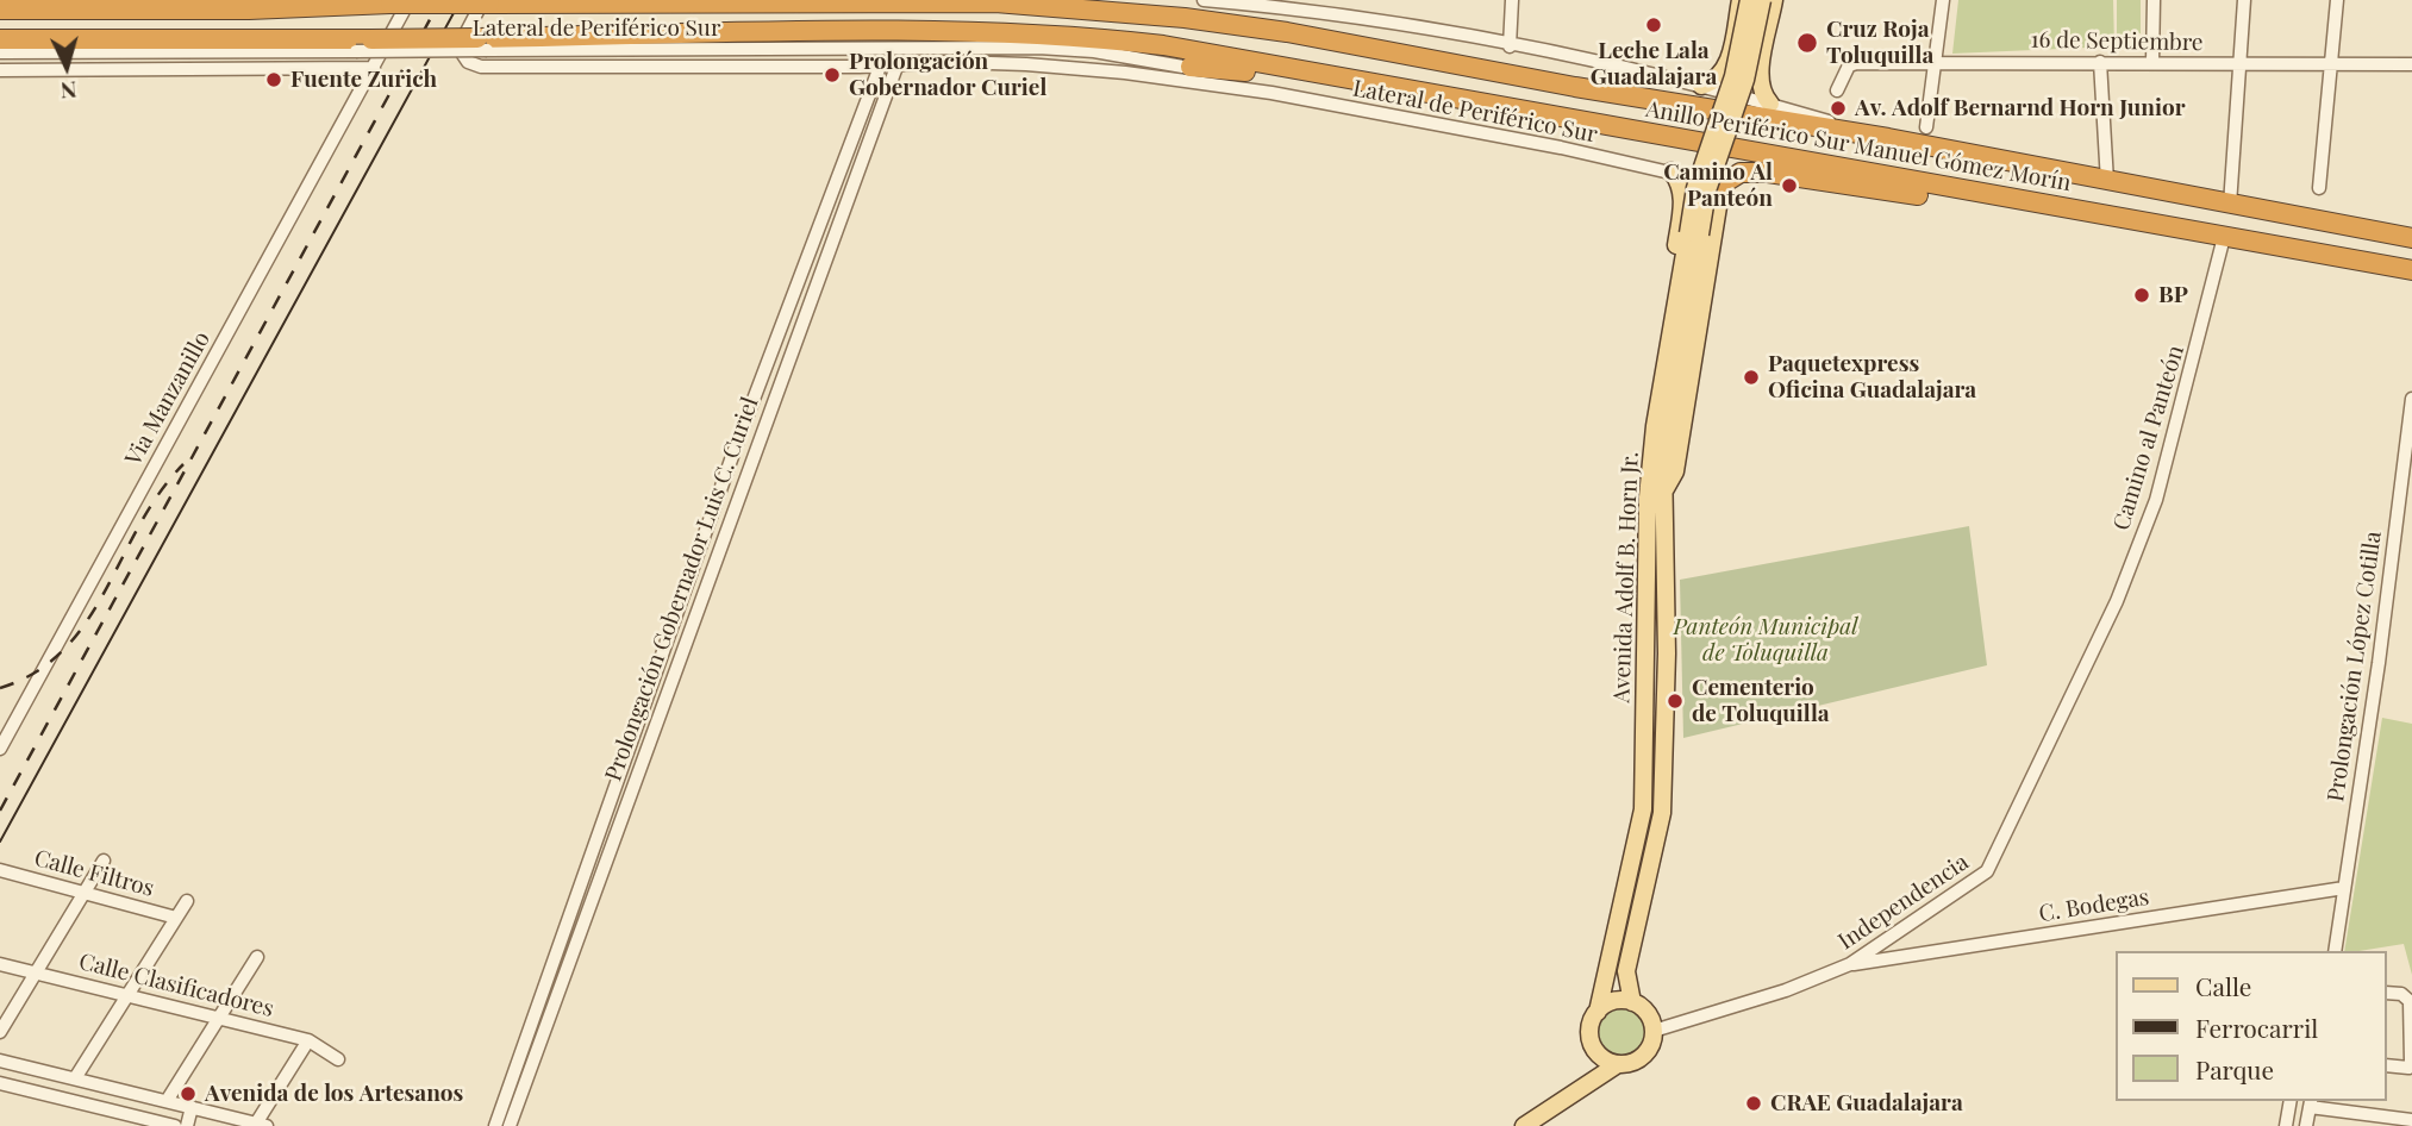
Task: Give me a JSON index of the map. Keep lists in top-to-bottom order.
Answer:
{
  "streets": {
    "highway": ["Anillo Periférico Sur Manuel Gómez Morín"],
    "main road": ["Avenida Adolf B. Horn Jr."],
    "street": [
      "Lateral de Periférico Sur",
      "16 de Septiembre",
      "Via Manzanillo",
      "Camino al Panteón",
      "Prolongación Gobernador Luis C. Curiel",
      "Prolongación López Cotilla",
      "Calle Filtros",
      "Independencia",
      "C. Bodegas",
      "Calle Clasificadores"
    ]
  },
  "crossings": [
    ["Lateral de Periférico Sur", "Anillo Periférico Sur Manuel Gómez Morín"],
    ["Anillo Periférico Sur Manuel Gómez Morín", "Via Manzanillo"],
    ["Anillo Periférico Sur Manuel Gómez Morín", "Camino al Panteón"],
    ["Camino al Panteón", "Independencia"],
    ["Avenida Adolf B. Horn Jr.", "Independencia"],
    ["Prolongación López Cotilla", "C. Bodegas"],
    ["Independencia", "C. Bodegas"]
  ],
  "parks": ["Panteón Municipal de Toluquilla"],
  "places": [
    "Leche Lala Guadalajara",
    "Cruz Roja Toluquilla",
    "Prolongación Gobernador Curiel",
    "Fuente Zurich",
    "Av. Adolf Bernarnd Horn Junior",
    "Camino Al Panteón",
    "BP",
    "Paquetexpress Oficina Guadalajara",
    "Cementerio de Toluquilla",
    "Avenida de los Artesanos",
    "CRAE Guadalajara"
  ],
  "legend": ["Calle", "Ferrocarril", "Parque"],
  "north": "bottom"
}
